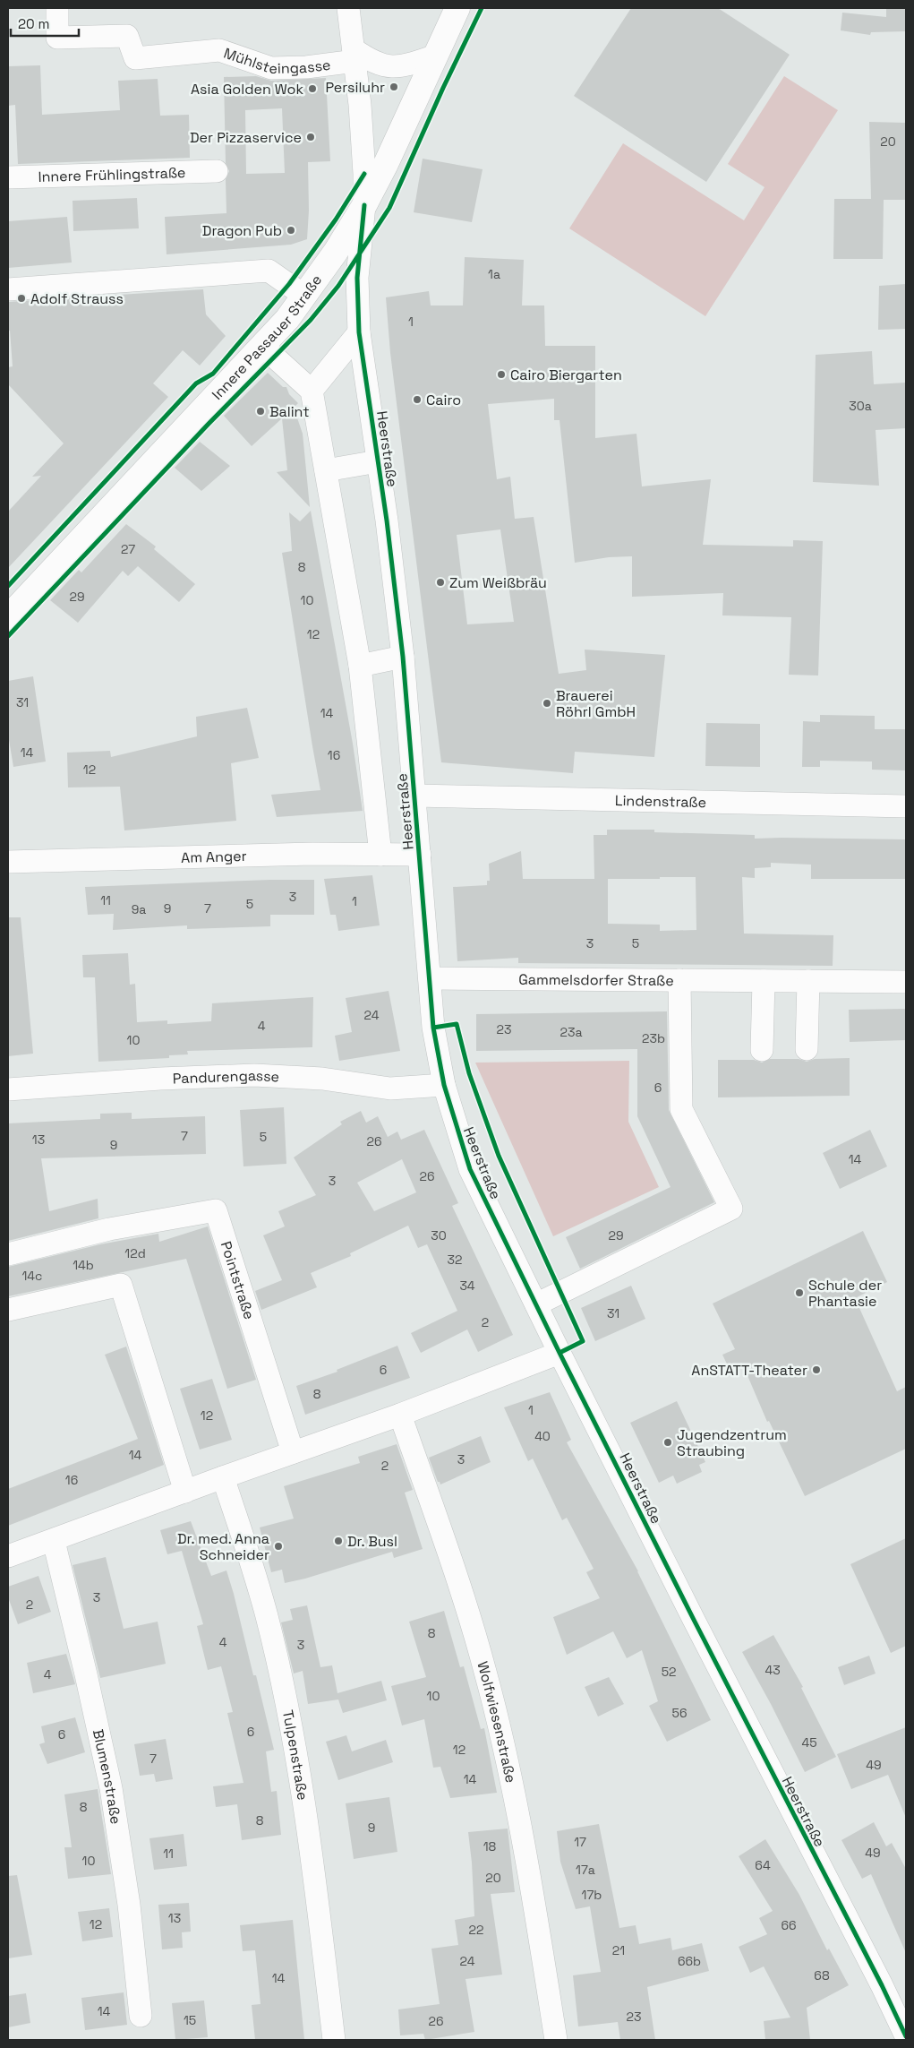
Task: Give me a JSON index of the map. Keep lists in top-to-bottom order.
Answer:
{
  "streets": {
    "main road": ["Innere Passauer Straße"],
    "street": [
      "Mühlsteingasse",
      "Innere Frühlingstraße",
      "Heerstraße",
      "Lindenstraße",
      "Am Anger",
      "Gammelsdorfer Straße",
      "Pandurengasse",
      "Pointstraße",
      "Wolfwiesenstraße",
      "Tulpenstraße",
      "Blumenstraße"
    ]
  },
  "crossings": [
    ["Mühlsteingasse", "Innere Passauer Straße"],
    ["Mühlsteingasse", "Heerstraße"],
    ["Innere Passauer Straße", "Heerstraße"],
    ["Heerstraße", "Lindenstraße"],
    ["Heerstraße", "Am Anger"],
    ["Heerstraße", "Gammelsdorfer Straße"],
    ["Heerstraße", "Pandurengasse"]
  ],
  "places": [
    "Persiluhr",
    "Asia Golden Wok",
    "Der Pizzaservice",
    "Dragon Pub",
    "Adolf Strauss",
    "Cairo Biergarten",
    "Cairo",
    "Balint",
    "Zum Weißbräu",
    "Brauerei Röhrl GmbH",
    "Schule der Phantasie",
    "AnSTATT-Theater",
    "Jugendzentrum Straubing",
    "Dr. Busl",
    "Dr. med. Anna Schneider"
  ],
  "house_numbers": [
    "20",
    "1a",
    "1",
    "30a",
    "27",
    "8",
    "29",
    "10",
    "12",
    "31",
    "14",
    "14",
    "16",
    "12",
    "3",
    "11",
    "1",
    "5",
    "9",
    "7",
    "9a",
    "3",
    "5",
    "24",
    "4",
    "23",
    "23a",
    "23b",
    "10",
    "6",
    "7",
    "5",
    "13",
    "26",
    "9",
    "14",
    "26",
    "3",
    "30",
    "29",
    "12d",
    "32",
    "14b",
    "14c",
    "34",
    "31",
    "2",
    "6",
    "8",
    "1",
    "12",
    "40",
    "14",
    "3",
    "2",
    "16",
    "3",
    "2",
    "8",
    "4",
    "3",
    "43",
    "52",
    "4",
    "10",
    "56",
    "6",
    "6",
    "45",
    "12",
    "7",
    "49",
    "14",
    "8",
    "8",
    "9",
    "17",
    "18",
    "49",
    "11",
    "10",
    "64",
    "17a",
    "20",
    "17b",
    "13",
    "12",
    "66",
    "22",
    "21",
    "24",
    "66b",
    "68",
    "14",
    "14",
    "23",
    "15",
    "26"
  ],
  "scale_bar": "20 m"
}
